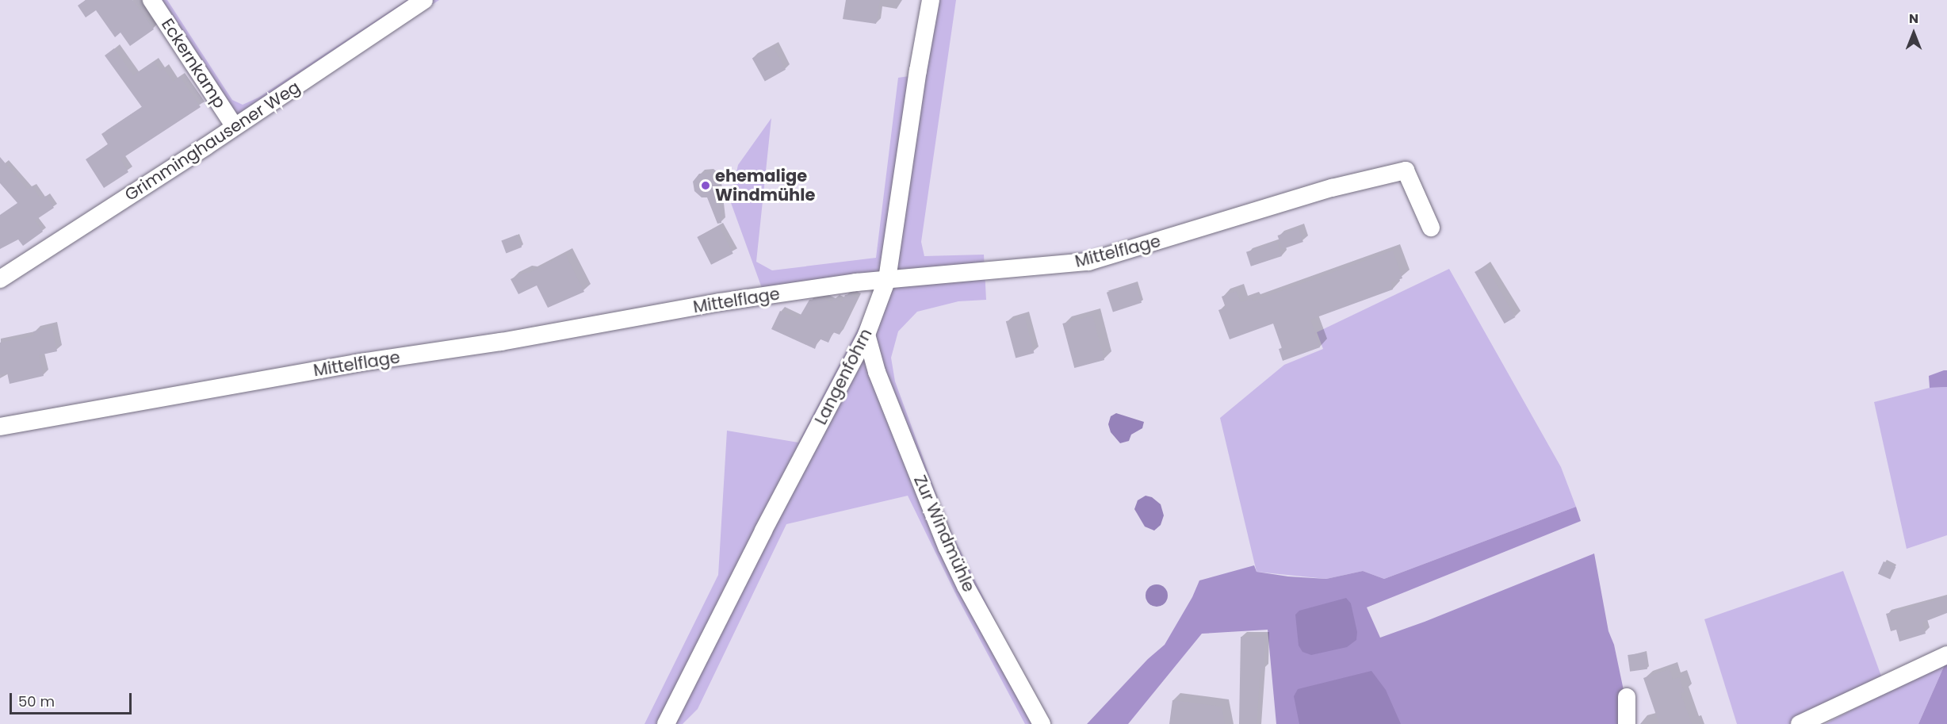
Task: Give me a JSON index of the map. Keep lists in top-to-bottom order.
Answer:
{
  "streets": {
    "street": [
      "Eckernkamp",
      "Grimminghausener Weg",
      "Mittelflage",
      "Langenfohrn",
      "Zur Windmühle"
    ]
  },
  "crossings": [
    ["Eckernkamp", "Grimminghausener Weg"],
    ["Mittelflage", "Langenfohrn"],
    ["Langenfohrn", "Zur Windmühle"]
  ],
  "places": ["ehemalige Windmühle"],
  "scale_bar": "50 m",
  "north": "top"
}
